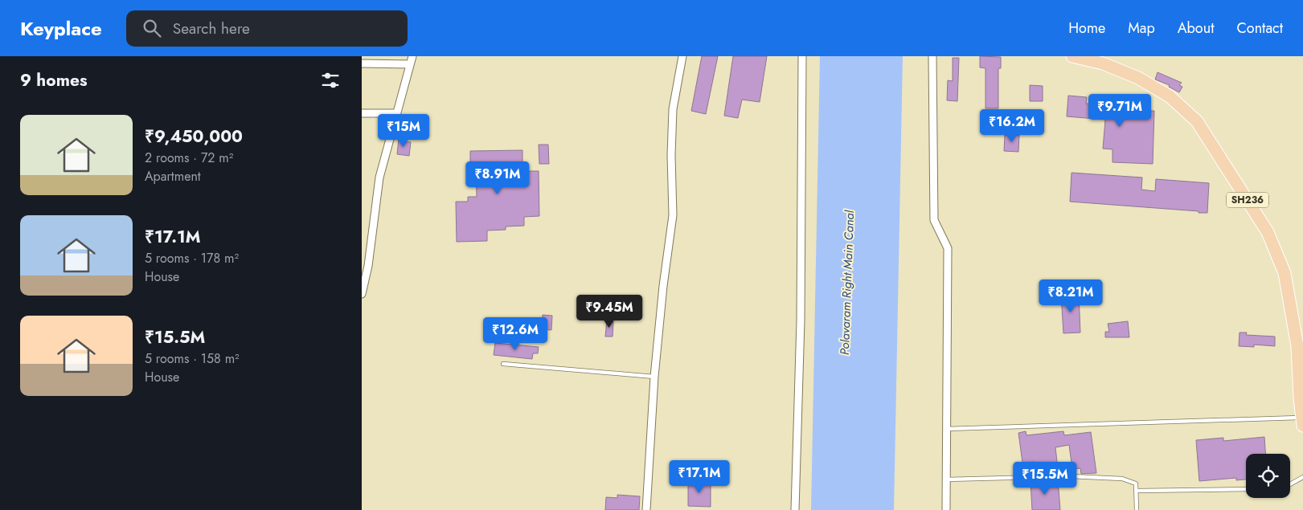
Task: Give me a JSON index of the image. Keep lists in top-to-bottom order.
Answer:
{
  "streets": {
    "main road": ["SH236"]
  },
  "water": ["Polavaram Right Main Canal"],
  "page": {
    "header": "Keyplace",
    "search": "Search here",
    "nav": [
      "Home",
      "Map",
      "About",
      "Contact"
    ],
    "heading": "9 homes",
    "price": [
      "₹9.71M",
      "₹16.2M",
      "₹15M",
      "₹8.91M",
      "₹8.21M",
      "₹9.45M",
      "₹12.6M",
      "₹17.1M",
      "₹15.5M"
    ],
    "list": [
      {
        "name": "₹9,450,000",
        "note": "2 rooms · 72 m² · Apartment"
      },
      {
        "name": "₹17.1M",
        "note": "5 rooms · 178 m² · House"
      },
      {
        "name": "₹15.5M",
        "note": "5 rooms · 158 m² · House"
      }
    ]
  }
}
